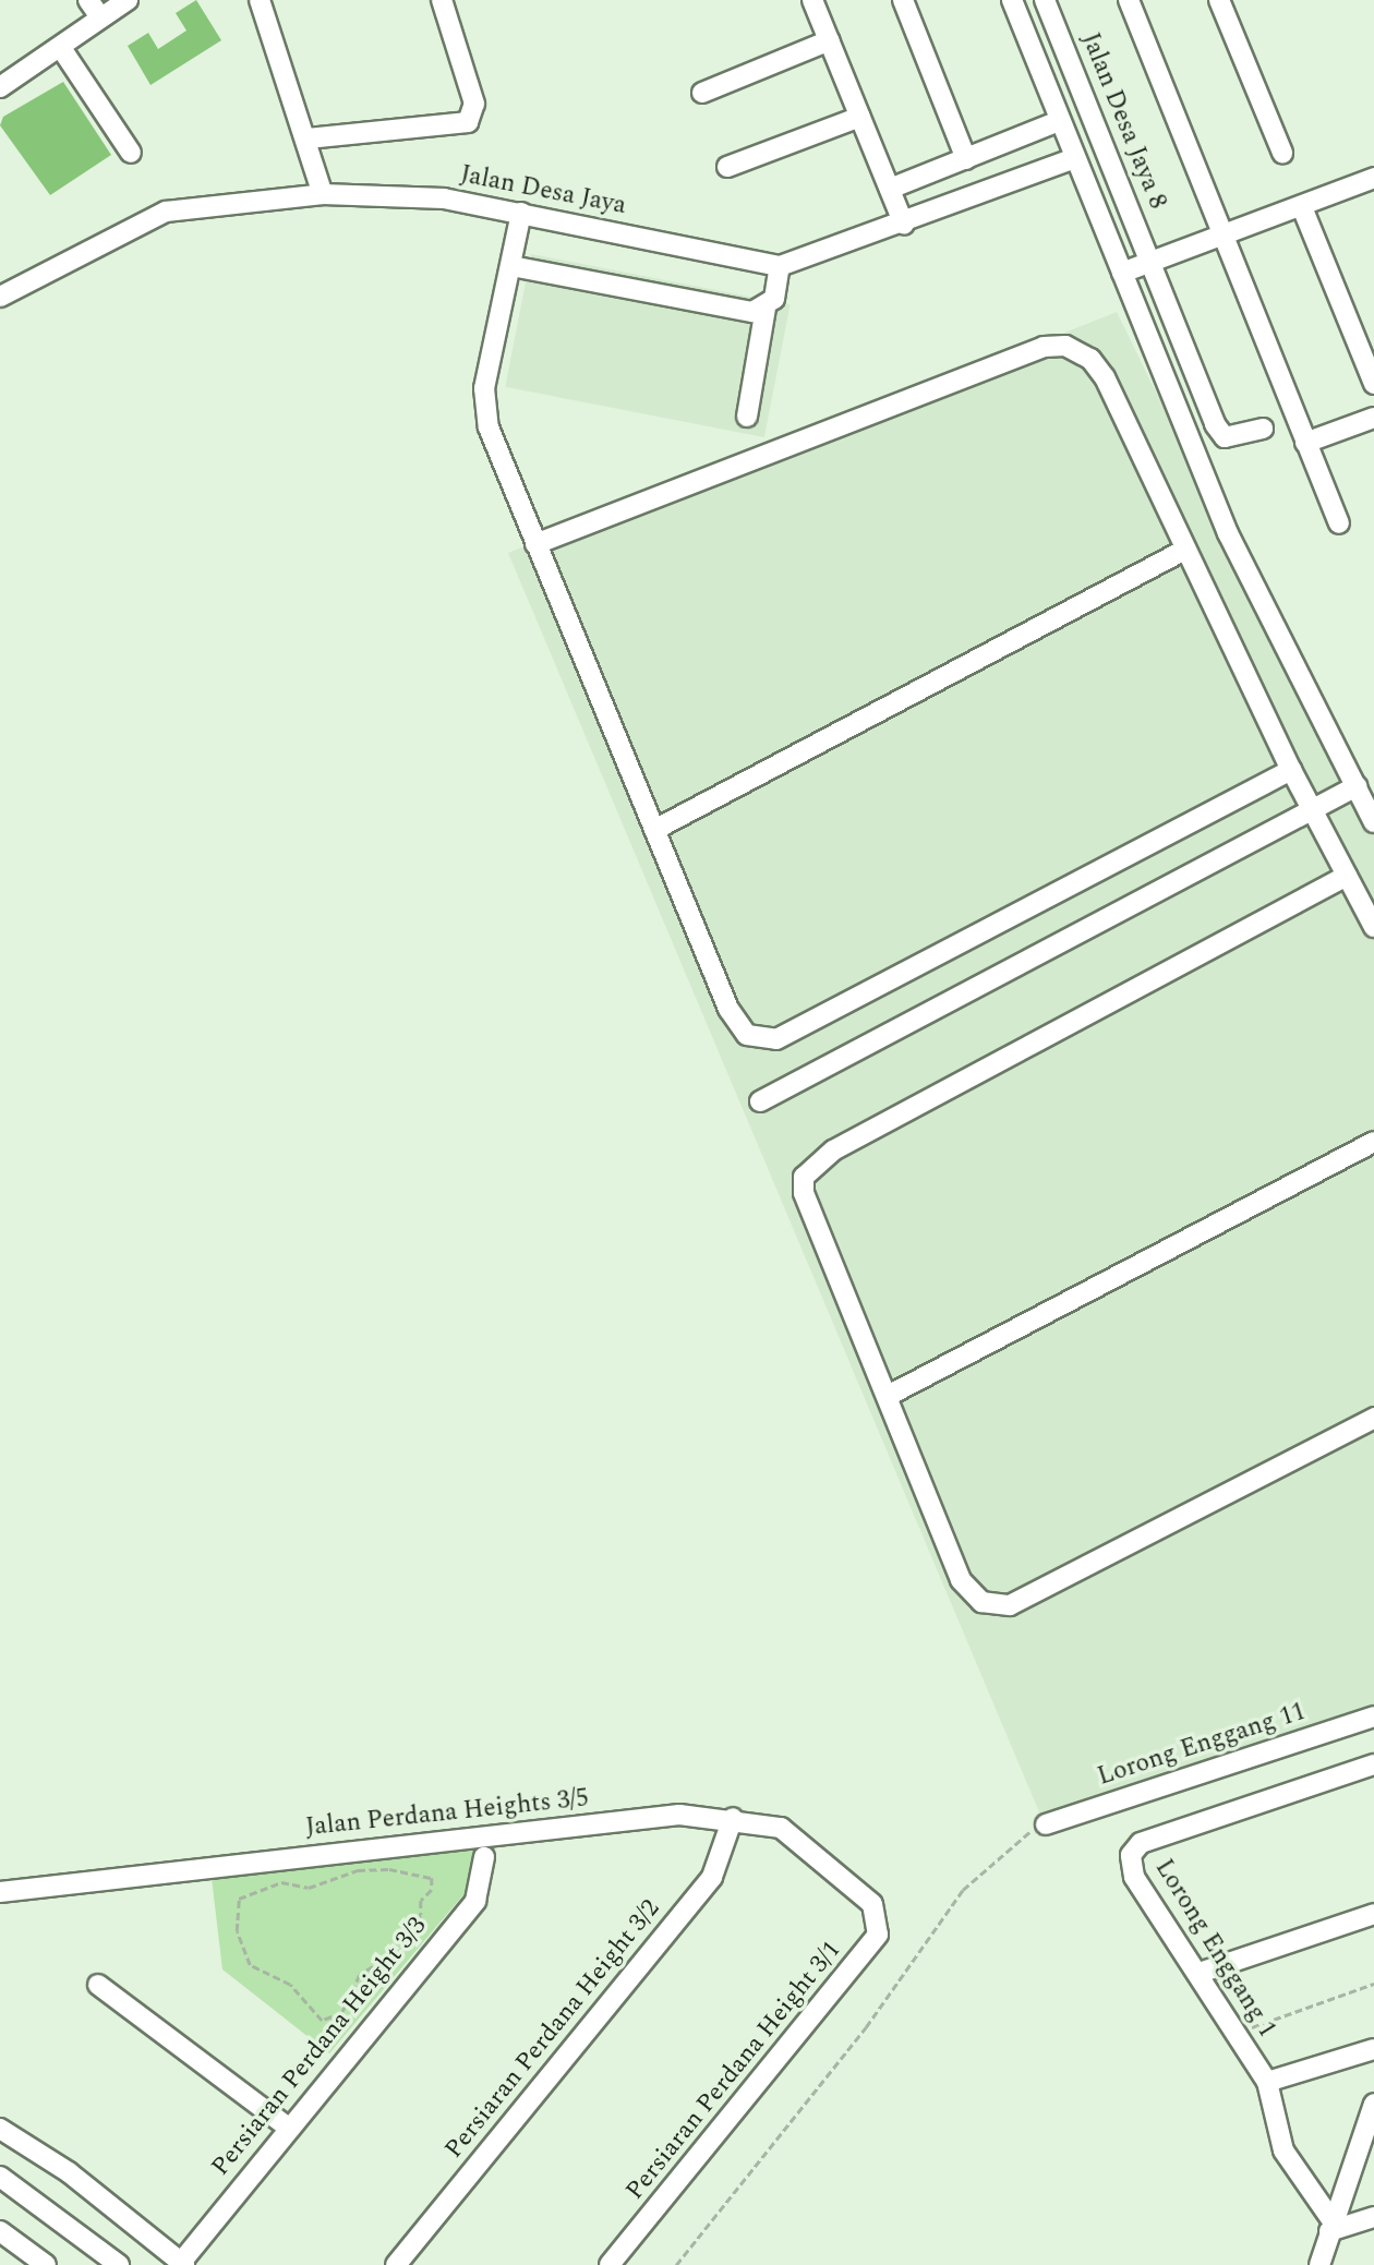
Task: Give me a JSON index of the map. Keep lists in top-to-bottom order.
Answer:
{
  "streets": {
    "street": [
      "Jalan Desa Jaya 8",
      "Jalan Desa Jaya",
      "Lorong Enggang 11",
      "Jalan Perdana Heights 3/5",
      "Lorong Enggang 1",
      "Persiaran Perdana Height 3/2",
      "Persiaran Perdana Height 3/3",
      "Persiaran Perdana Height 3/1"
    ]
  },
  "crossings": [
    ["Jalan Perdana Heights 3/5", "Persiaran Perdana Height 3/2"],
    ["Jalan Perdana Heights 3/5", "Persiaran Perdana Height 3/1"]
  ]
}
